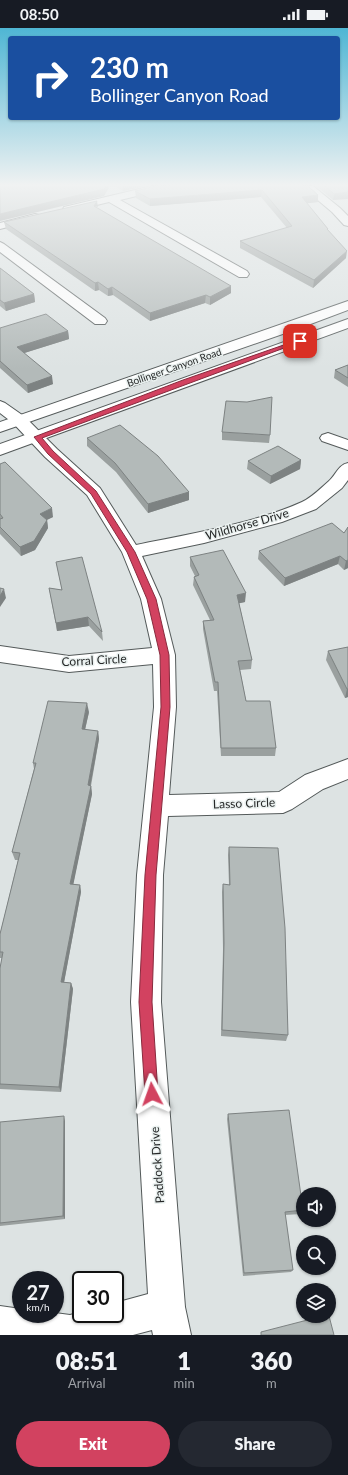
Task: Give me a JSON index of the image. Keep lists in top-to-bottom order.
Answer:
{
  "streets": {
    "street": [
      "Bollinger Canyon Road",
      "Wildhorse Drive",
      "Corral Circle",
      "Lasso Circle",
      "Paddock Drive"
    ]
  },
  "crossings": [
    ["Bollinger Canyon Road", "Paddock Drive"],
    ["Wildhorse Drive", "Paddock Drive"],
    ["Corral Circle", "Paddock Drive"],
    ["Lasso Circle", "Paddock Drive"]
  ],
  "page": {
    "status": "08:50",
    "turn": ["230 m", "Bollinger Canyon Road"],
    "speed": "27 km/h",
    "limit": "30",
    "eta": [
      "08:51",
      "Arrival",
      "1",
      "min",
      "360",
      "m"
    ],
    "buttons": ["Exit", "Share"]
  }
}
